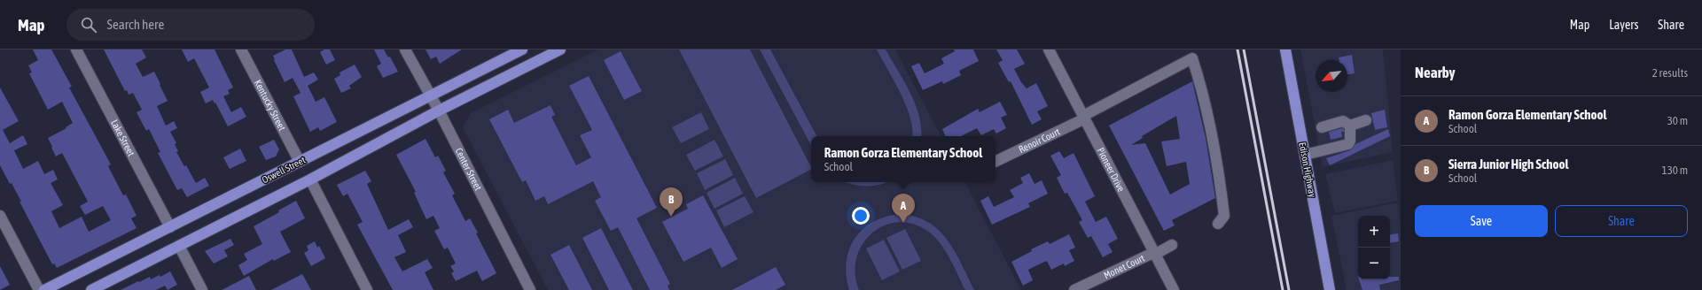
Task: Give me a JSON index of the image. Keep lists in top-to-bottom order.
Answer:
{
  "streets": {
    "main road": ["Oswell Street", "Edison Highway"],
    "street": [
      "Kentucky Street",
      "Lake Street",
      "Renoir Court",
      "Center Street",
      "Pioneer Drive",
      "Monet Court"
    ]
  },
  "crossings": [
    ["Kentucky Street", "Oswell Street"],
    ["Lake Street", "Oswell Street"],
    ["Renoir Court", "Pioneer Drive"],
    ["Oswell Street", "Center Street"],
    ["Pioneer Drive", "Monet Court"]
  ],
  "north": "bottom left",
  "page": {
    "header": "Map",
    "search": "Search here",
    "nav": ["Map", "Layers", "Share"],
    "heading": ["Nearby", "2 results"],
    "list": [
      {
        "mark": "A",
        "name": "Ramon Gorza Elementary School",
        "note": "School",
        "value": "30 m"
      },
      {
        "mark": "B",
        "name": "Sierra Junior High School",
        "note": "School",
        "value": "130 m"
      }
    ],
    "popup": ["Ramon Gorza Elementary School", "School"],
    "pins": ["B", "A"],
    "buttons": ["Save", "Share"],
    "map_buttons": ["+", "−"]
  }
}
